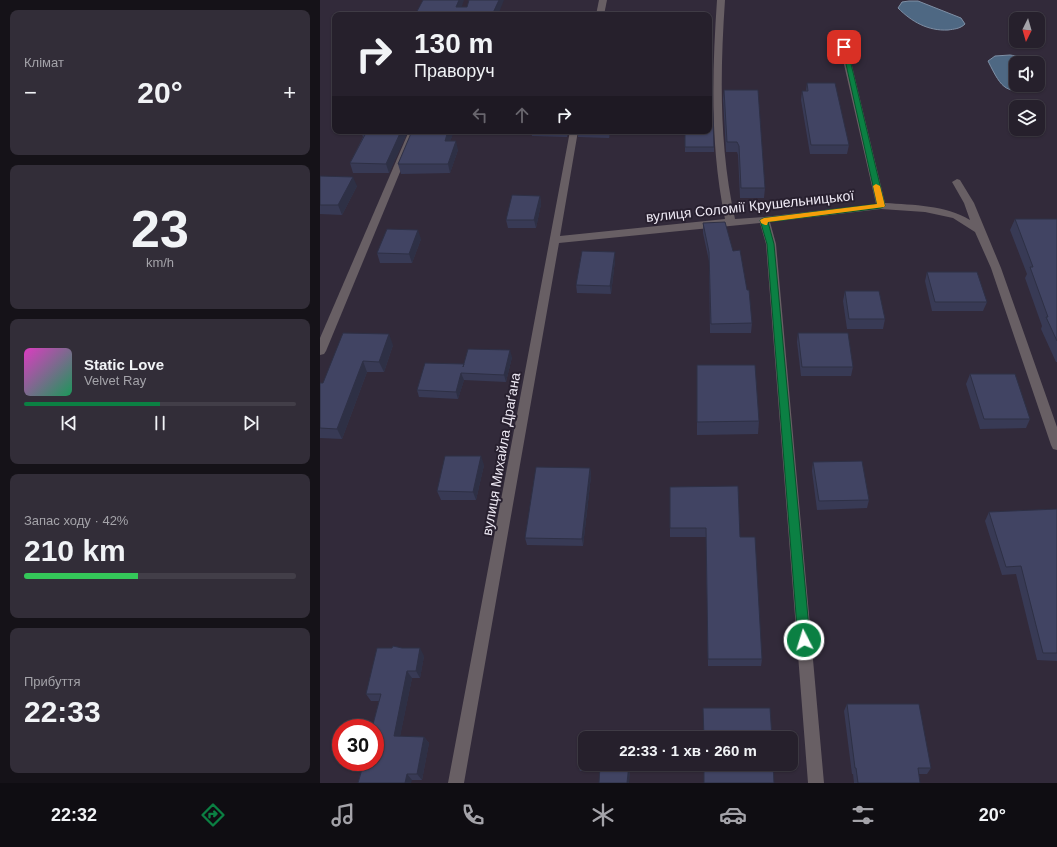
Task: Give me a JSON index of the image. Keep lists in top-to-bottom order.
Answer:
{
  "streets": {
    "street": ["вулиця Соломії Крушельницької", "вулиця Михайла Драґана"]
  },
  "crossings": [
    ["вулиця Соломії Крушельницької", "вулиця Михайла Драґана"]
  ],
  "north": "bottom",
  "page": {
    "tile": [
      "Клімат",
      ["23", "km/h"],
      ["Запас ходу · 42%", "210 km"],
      ["Прибуття", "22:33"]
    ],
    "turn": ["130 m", "Праворуч"],
    "heat": ["−", "20°", "+"],
    "song": ["Static Love", "Velvet Ray"],
    "limit": "30",
    "trip": "22:33 · 1 хв · 260 m",
    "tabs": ["22:32", "20°"]
  }
}
